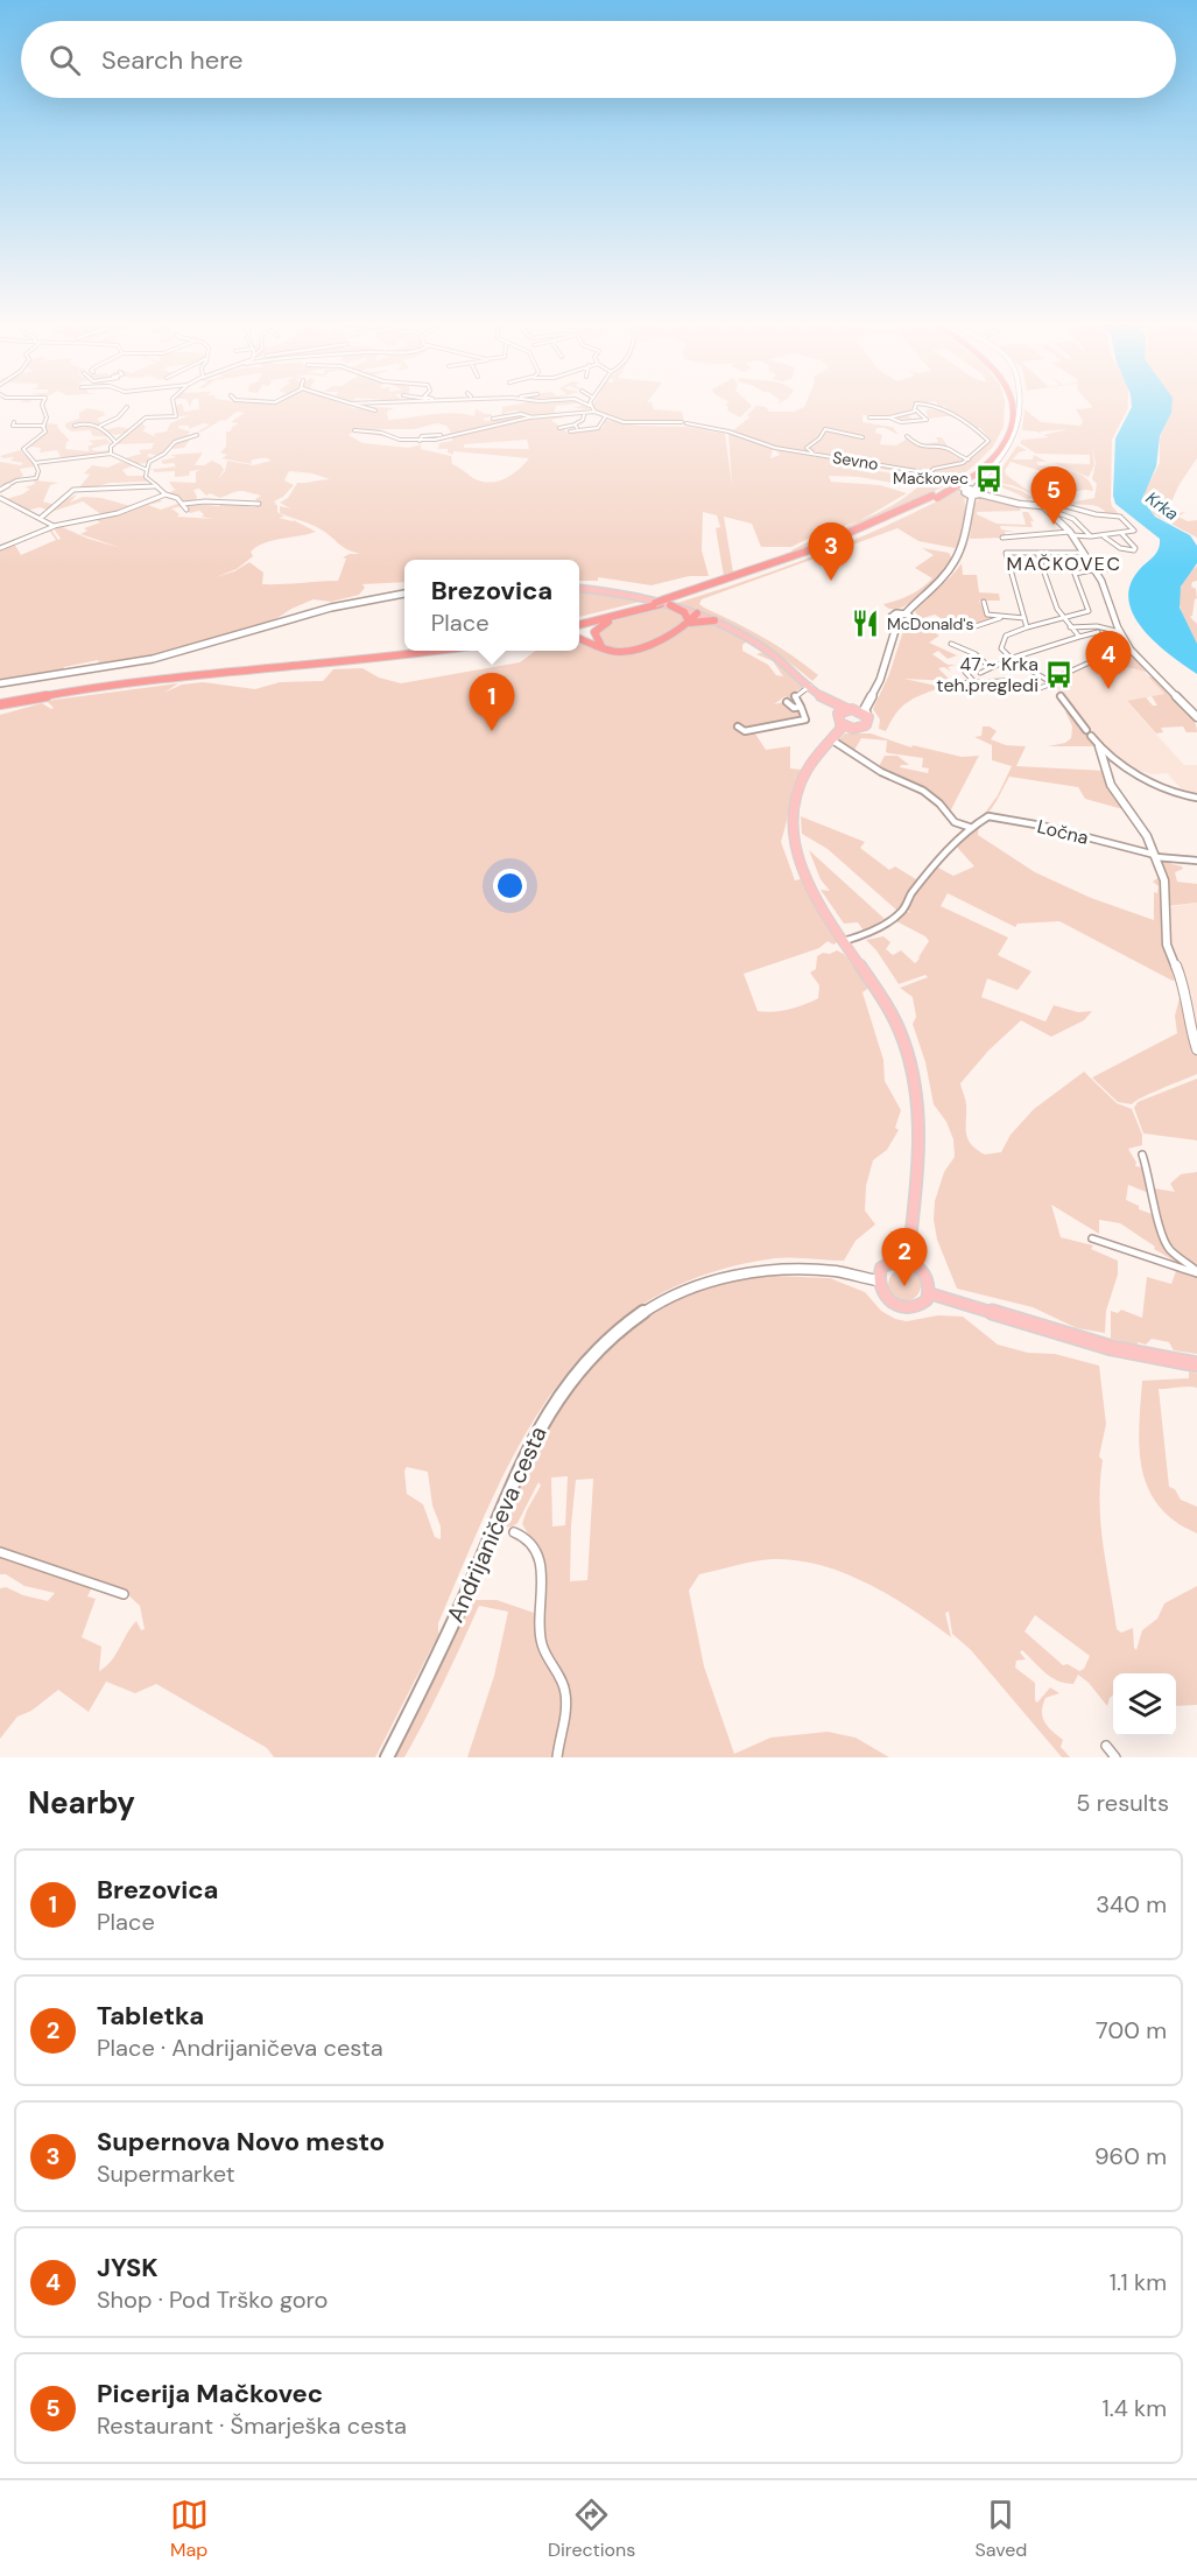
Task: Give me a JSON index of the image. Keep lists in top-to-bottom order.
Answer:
{
  "streets": {
    "main road": ["Andrijaničeva cesta"],
    "street": ["Sevno", "Ločna"]
  },
  "districts": ["MAČKOVEC"],
  "water": ["Krka"],
  "places": {
    "bus stop": ["Mačkovec", "47 ~ Krka teh.pregledi"],
    "restaurant": ["McDonald's"]
  },
  "page": {
    "search": "Search here",
    "pins": [
      "5",
      "3",
      "4",
      "1",
      "2"
    ],
    "popup": ["Brezovica", "Place"],
    "heading": ["Nearby", "5 results"],
    "list": [
      {
        "mark": "1",
        "name": "Brezovica",
        "note": "Place",
        "value": "340 m"
      },
      {
        "mark": "2",
        "name": "Tabletka",
        "note": "Place · Andrijaničeva cesta",
        "value": "700 m"
      },
      {
        "mark": "3",
        "name": "Supernova Novo mesto",
        "note": "Supermarket",
        "value": "960 m"
      },
      {
        "mark": "4",
        "name": "JYSK",
        "note": "Shop · Pod Trško goro",
        "value": "1.1 km"
      },
      {
        "mark": "5",
        "name": "Picerija Mačkovec",
        "note": "Restaurant · Šmarješka cesta",
        "value": "1.4 km"
      }
    ],
    "nav": ["Map", "Directions", "Saved"]
  }
}
